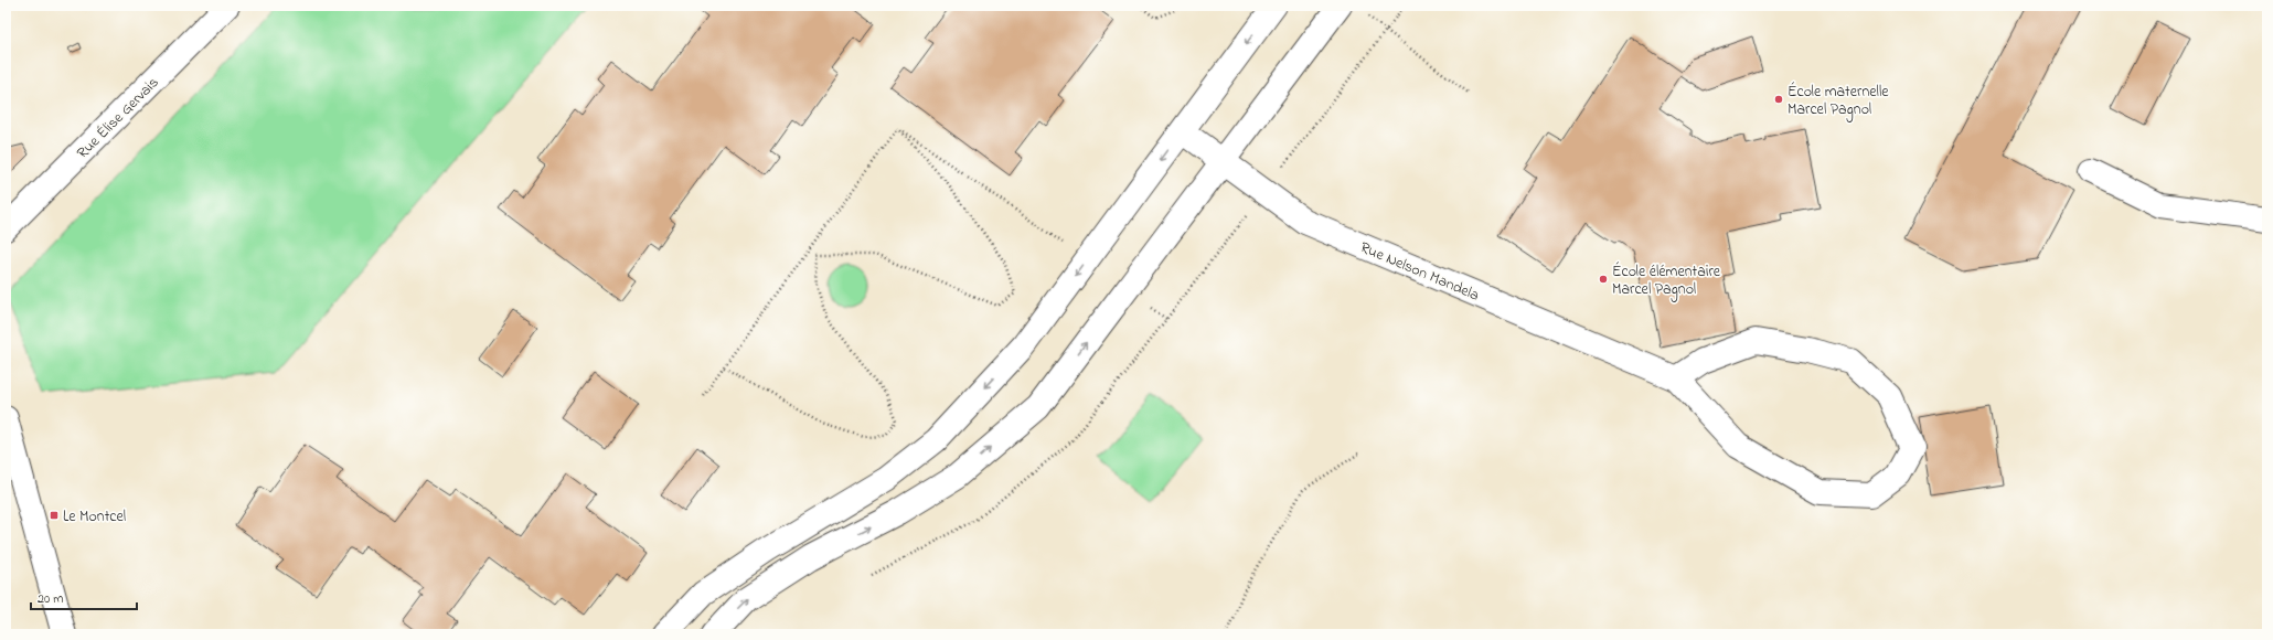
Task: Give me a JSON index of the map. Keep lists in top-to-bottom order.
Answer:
{
  "streets": {
    "street": ["Rue Élise Gervais", "Rue Nelson Mandela"]
  },
  "places": {
    "other": ["École maternelle Marcel Pagnol", "École élémentaire Marcel Pagnol"],
    "transit": ["Le Montcel"]
  },
  "scale_bar": "20 m"
}
